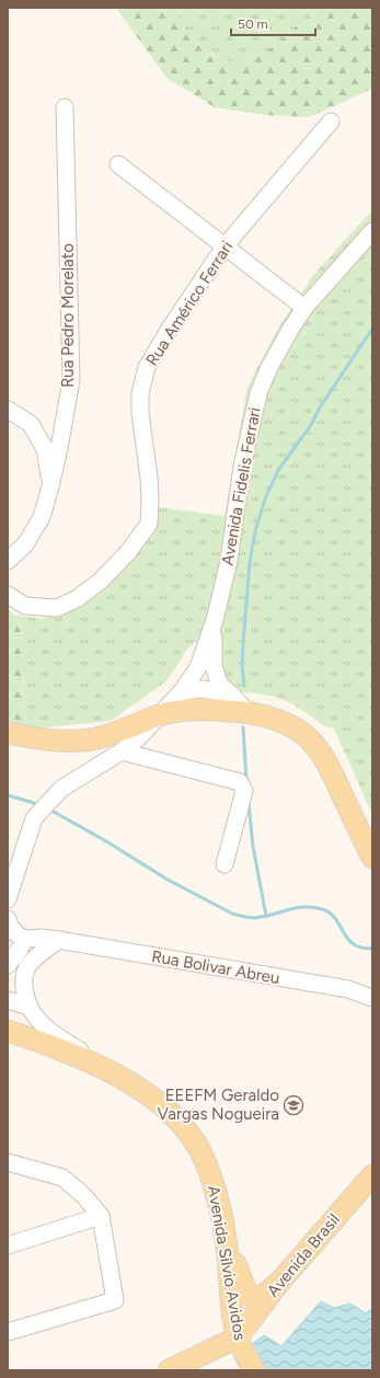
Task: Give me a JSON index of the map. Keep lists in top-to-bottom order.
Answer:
{
  "streets": {
    "main road": ["Avenida Brasil", "Avenida Sílvio Avidos"],
    "street": [
      "Rua Américo Ferrari",
      "Rua Pedro Morelato",
      "Avenida Fidelis Ferrari",
      "Rua Bolivar Abreu"
    ]
  },
  "crossings": [
    ["Avenida Brasil", "Avenida Sílvio Avidos"]
  ],
  "places": {
    "school or university": ["EEEFM Geraldo Vargas Nogueira"]
  },
  "scale_bar": "50 m"
}
